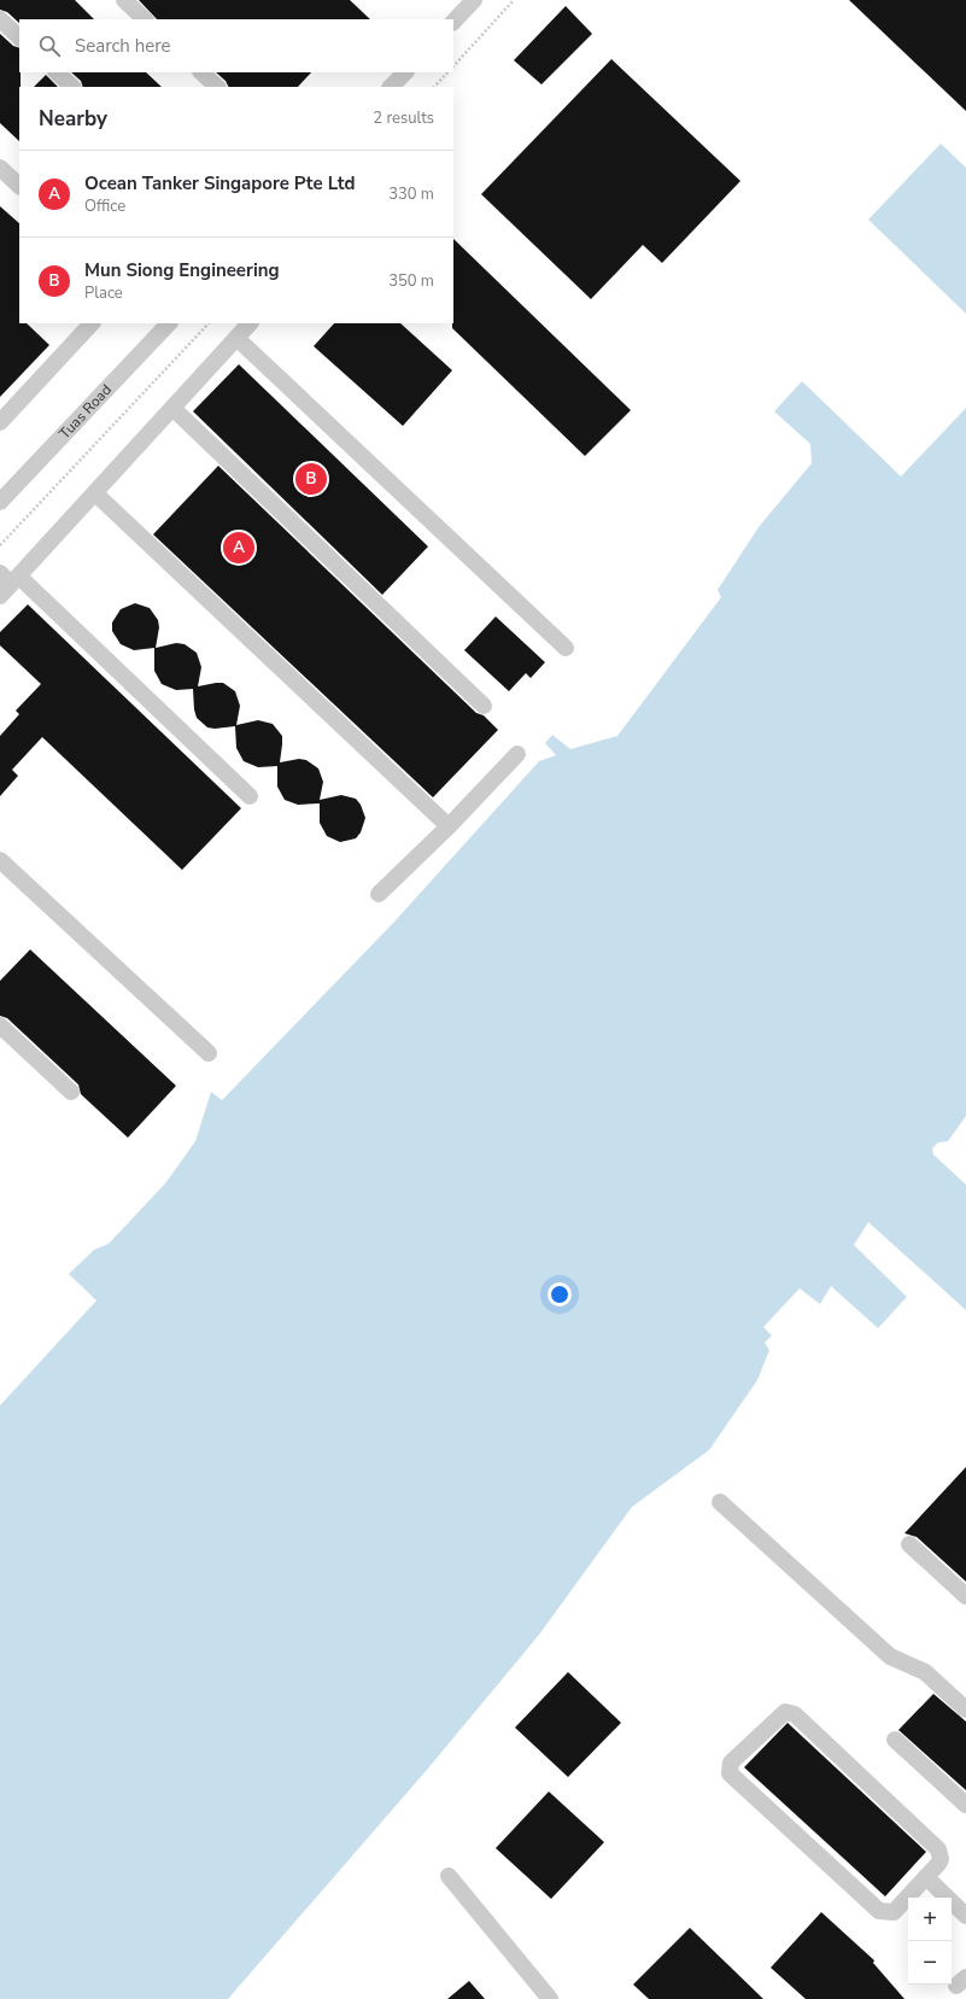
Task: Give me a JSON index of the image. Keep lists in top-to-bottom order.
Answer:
{
  "streets": {
    "street": ["Tuas Road"]
  },
  "page": {
    "search": "Search here",
    "heading": ["Nearby", "2 results"],
    "list": [
      {
        "mark": "A",
        "name": "Ocean Tanker Singapore Pte Ltd",
        "note": "Office",
        "value": "330 m"
      },
      {
        "mark": "B",
        "name": "Mun Siong Engineering",
        "note": "Place",
        "value": "350 m"
      }
    ],
    "pins": ["B", "A"],
    "map_buttons": ["+", "−"]
  }
}
